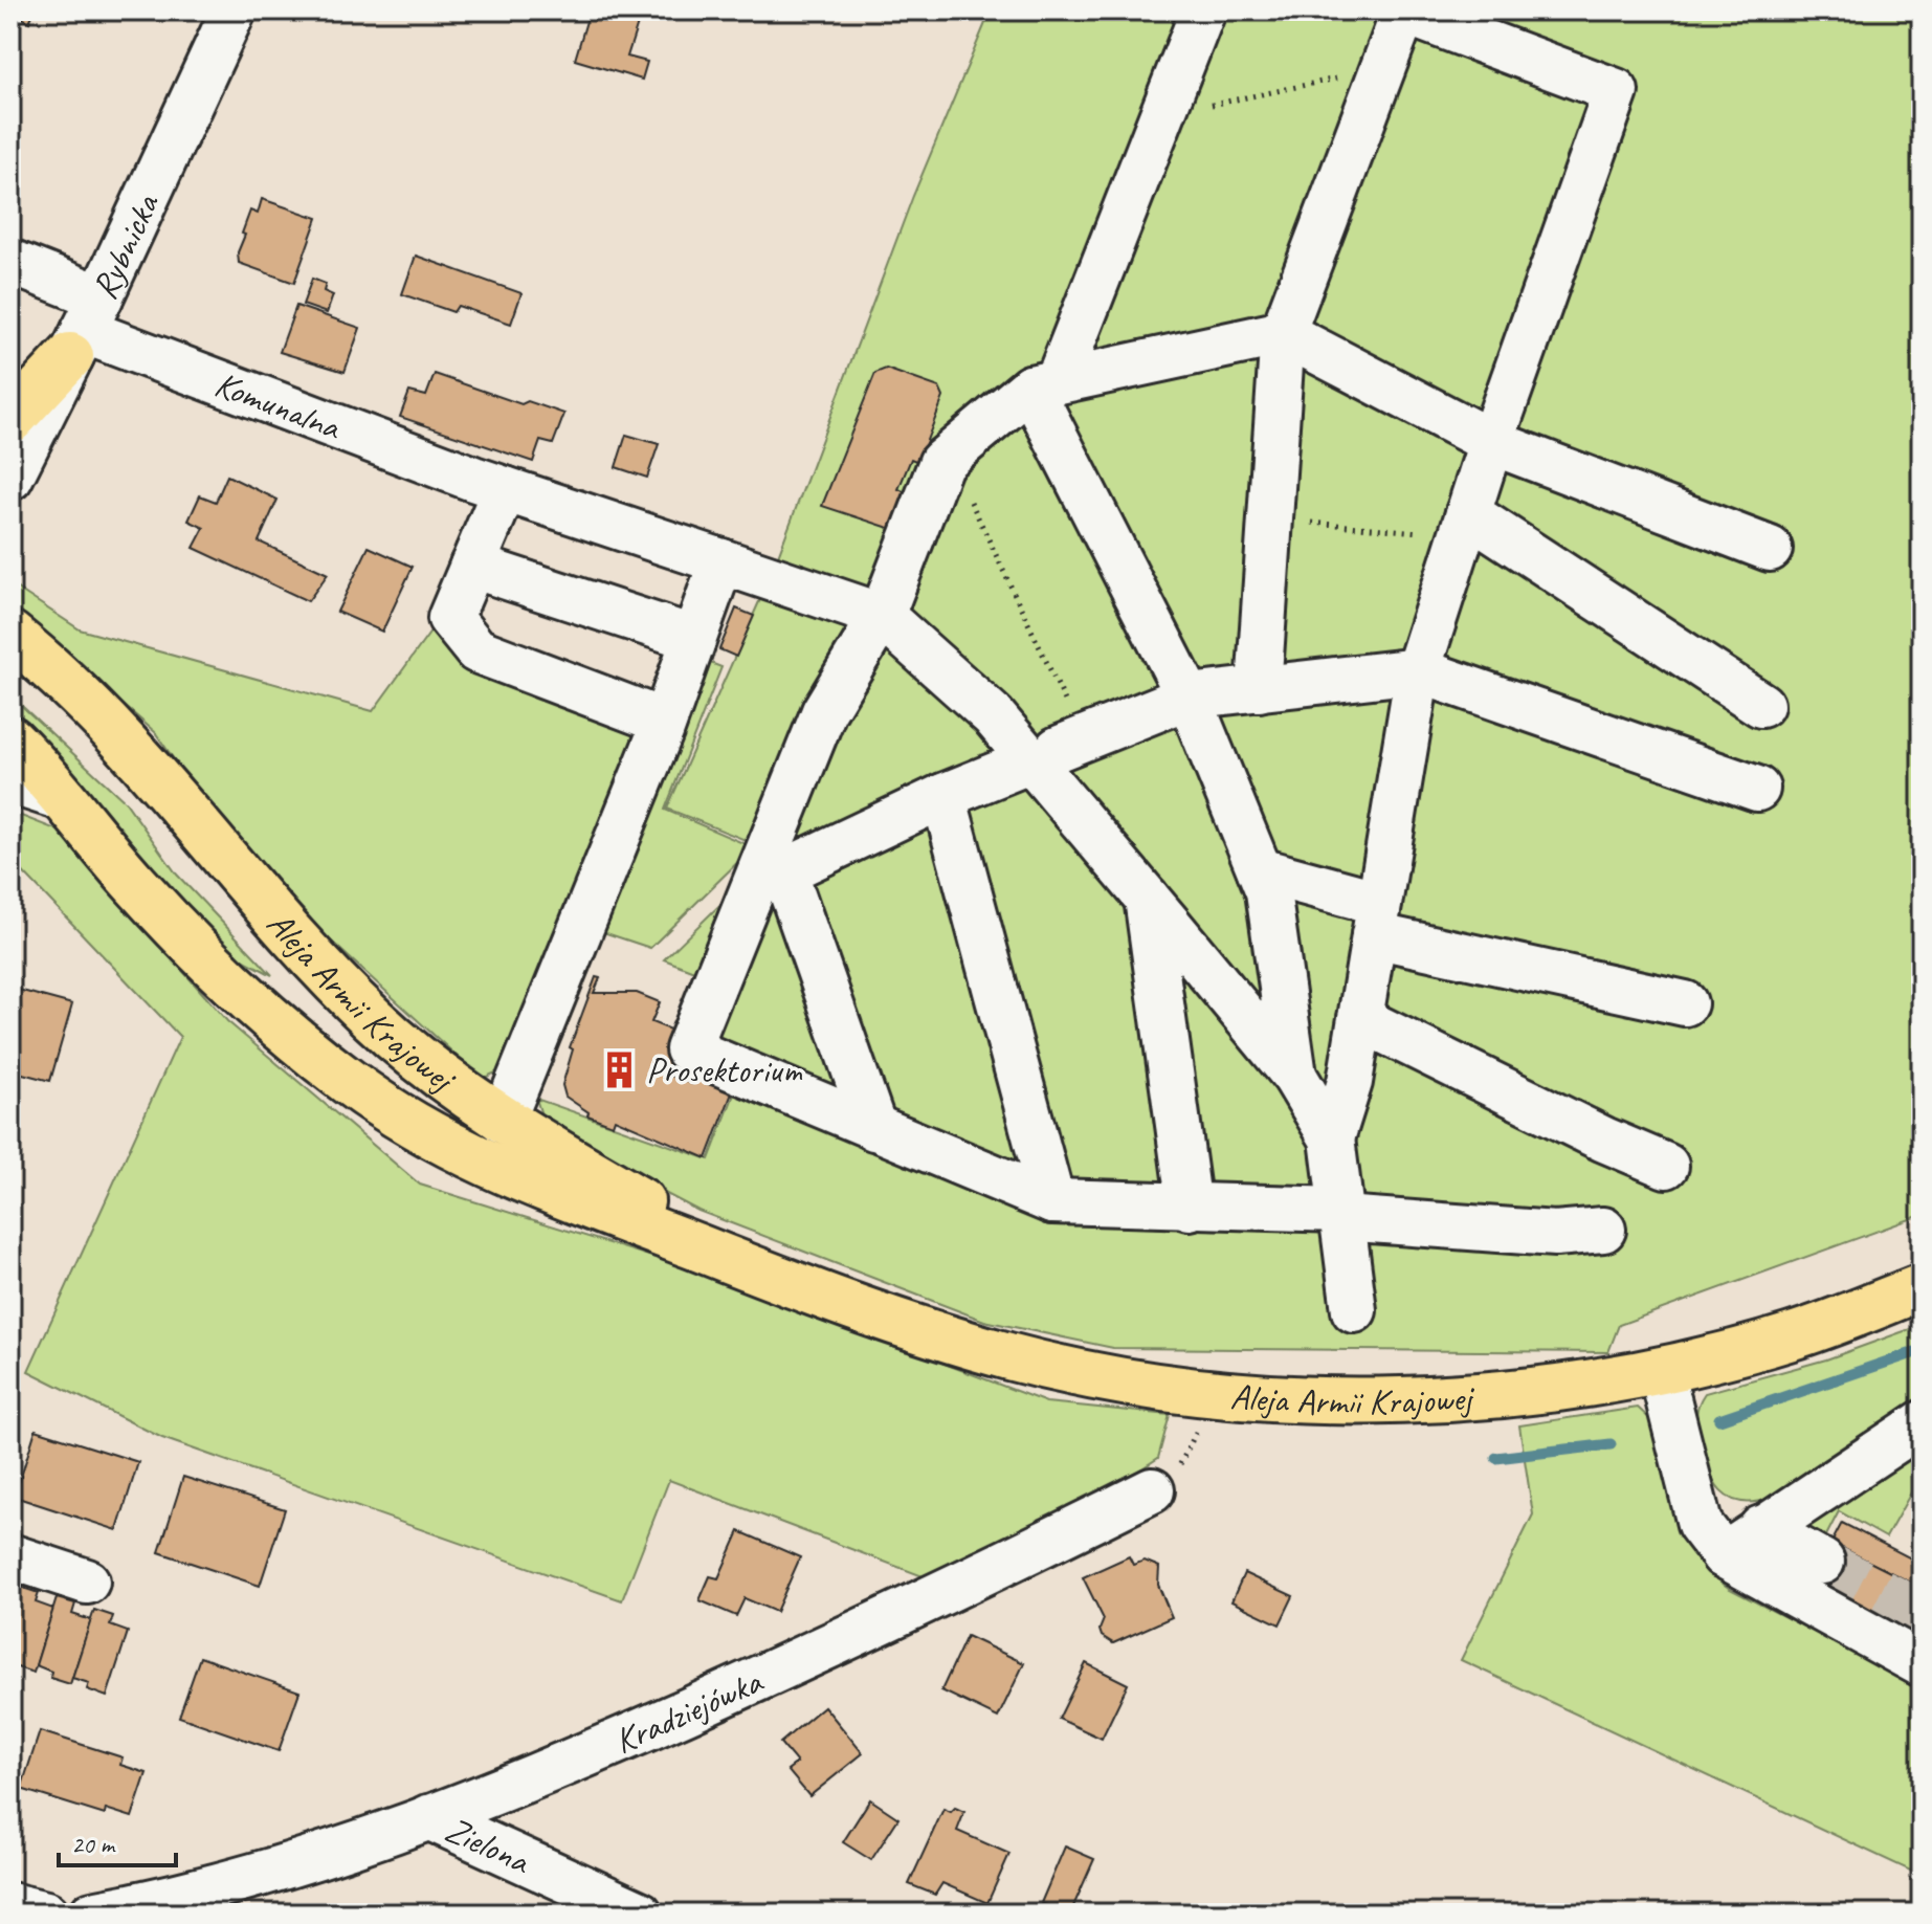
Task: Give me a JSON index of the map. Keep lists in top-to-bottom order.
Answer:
{
  "streets": {
    "main road": ["Aleja Armii Krajowej"],
    "street": [
      "Rybnicka",
      "Komunalna",
      "Kradziejówka",
      "Zielona"
    ]
  },
  "crossings": [
    ["Rybnicka", "Komunalna"],
    ["Kradziejówka", "Zielona"]
  ],
  "places": {
    "building": ["Prosektorium"]
  },
  "scale_bar": "20 m"
}
